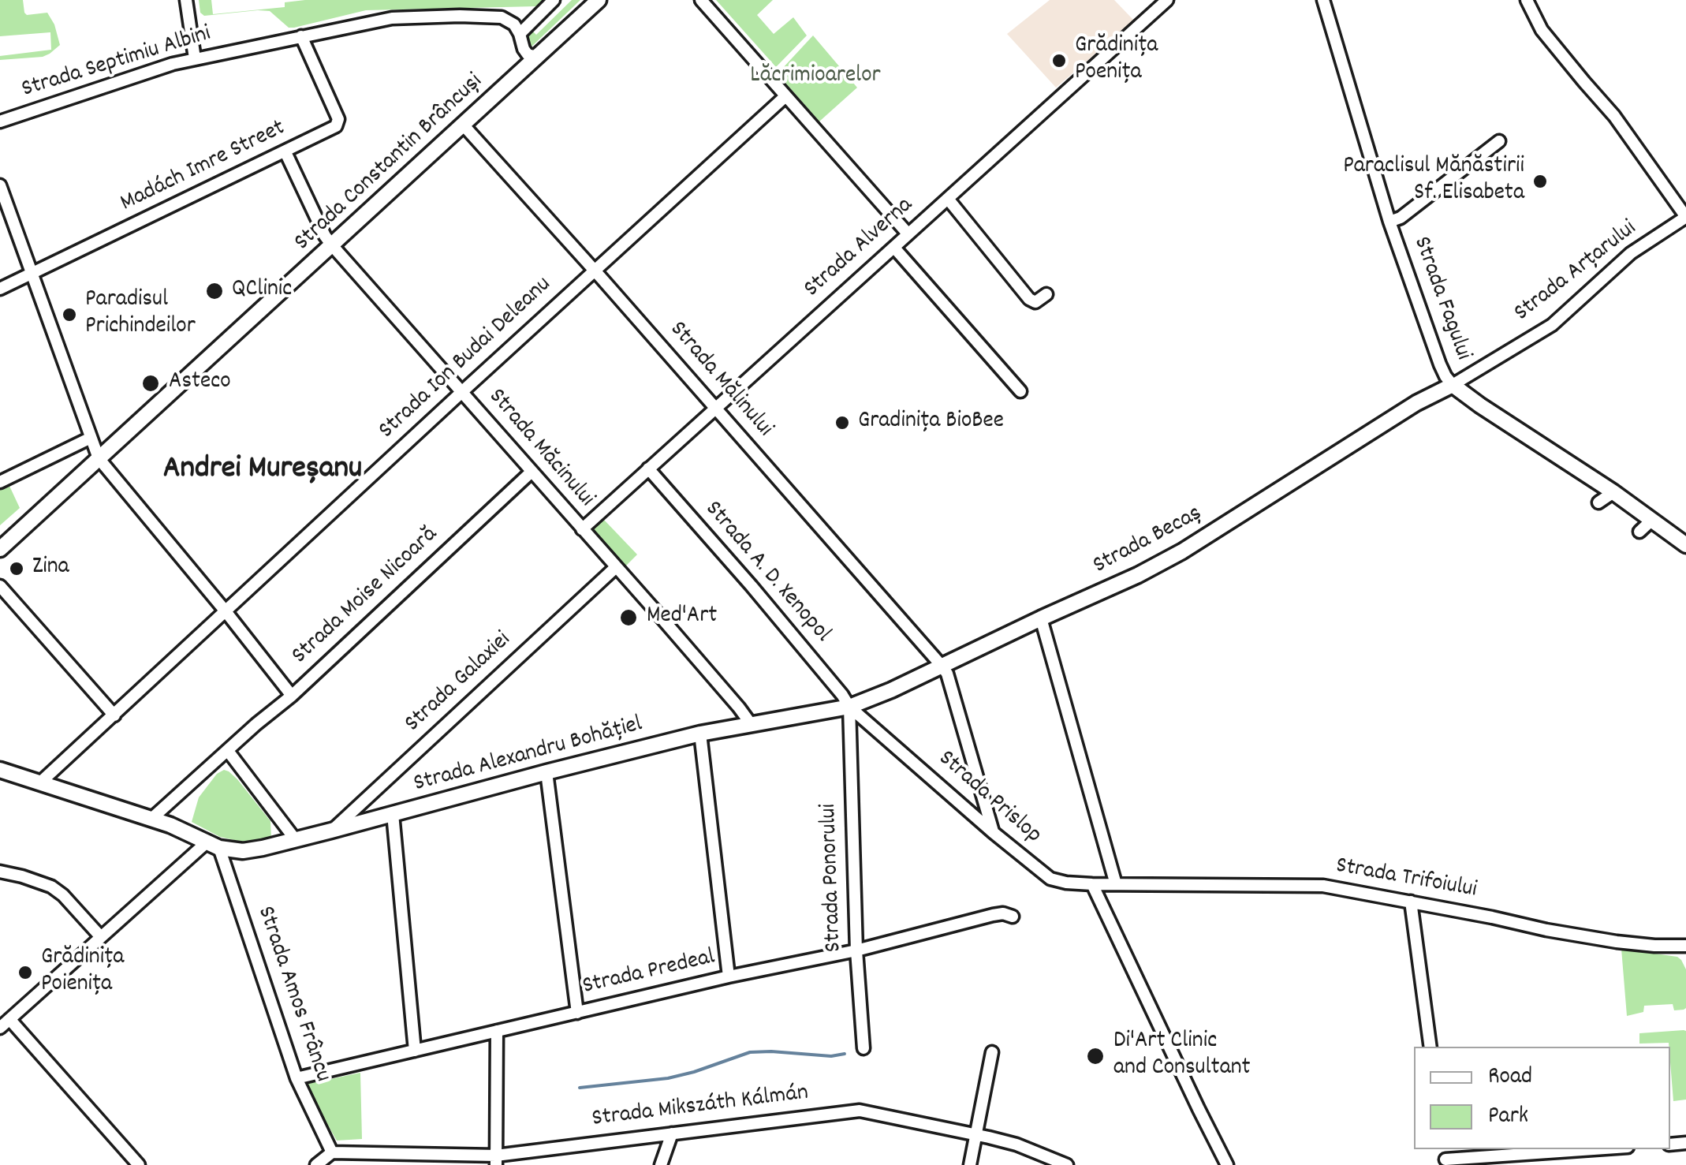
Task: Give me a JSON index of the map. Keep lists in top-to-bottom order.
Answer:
{
  "streets": {
    "main road": [
      "Strada Constantin Brâncuși",
      "Strada Fagului",
      "Strada Becaș",
      "Strada Alexandru Bohățiel"
    ],
    "street": [
      "Strada Septimiu Albini",
      "Madách Imre Street",
      "Strada Alverna",
      "Strada Arțarului",
      "Strada Ion Budai Deleanu",
      "Strada Mălinului",
      "Strada Măcinului",
      "Strada A. D. Xenopol",
      "Strada Moise Nicoară",
      "Strada Galaxiei",
      "Strada Prislop",
      "Strada Ponorului",
      "Strada Trifoiului",
      "Strada Predeal",
      "Strada Amos Frâncu",
      "Strada Mikszáth Kálmán"
    ]
  },
  "crossings": [
    ["Strada Septimiu Albini", "Strada Constantin Brâncuși"],
    ["Strada Septimiu Albini", "Madách Imre Street"],
    ["Strada Constantin Brâncuși", "Strada Mălinului"],
    ["Strada Constantin Brâncuși", "Strada Măcinului"],
    ["Madách Imre Street", "Strada Măcinului"],
    ["Strada Alverna", "Strada Mălinului"],
    ["Strada Alverna", "Strada Măcinului"],
    ["Strada Alverna", "Strada A. D. Xenopol"],
    ["Strada Arțarului", "Strada Fagului"],
    ["Strada Arțarului", "Strada Becaș"],
    ["Strada Fagului", "Strada Becaș"],
    ["Strada Ion Budai Deleanu", "Strada Mălinului"],
    ["Strada Ion Budai Deleanu", "Strada Măcinului"],
    ["Strada Mălinului", "Strada Becaș"],
    ["Strada Măcinului", "Strada Moise Nicoară"],
    ["Strada Măcinului", "Strada Galaxiei"],
    ["Strada Măcinului", "Strada Alexandru Bohățiel"],
    ["Strada Becaș", "Strada A. D. Xenopol"],
    ["Strada Becaș", "Strada Alexandru Bohățiel"],
    ["Strada Becaș", "Strada Prislop"],
    ["Strada Becaș", "Strada Ponorului"],
    ["Strada A. D. Xenopol", "Strada Alexandru Bohățiel"],
    ["Strada A. D. Xenopol", "Strada Prislop"],
    ["Strada A. D. Xenopol", "Strada Ponorului"],
    ["Strada Galaxiei", "Strada Alexandru Bohățiel"],
    ["Strada Alexandru Bohățiel", "Strada Prislop"],
    ["Strada Alexandru Bohățiel", "Strada Ponorului"],
    ["Strada Alexandru Bohățiel", "Strada Amos Frâncu"],
    ["Strada Prislop", "Strada Ponorului"],
    ["Strada Prislop", "Strada Trifoiului"],
    ["Strada Ponorului", "Strada Predeal"],
    ["Strada Predeal", "Strada Amos Frâncu"],
    ["Strada Amos Frâncu", "Strada Mikszáth Kálmán"]
  ],
  "districts": ["Andrei Mureșanu"],
  "parks": ["Lăcrimioarelor"],
  "places": [
    "Grădinița Poenița",
    "Paraclisul Mănăstirii Sf. Elisabeta",
    "QClinic",
    "Paradisul Prichindeilor",
    "Asteco",
    "Gradinița BioBee",
    "Zina",
    "Med'Art",
    "Grădinița Poienița",
    "Di'Art Clinic and Consultant"
  ],
  "legend": ["Road", "Park"]
}
